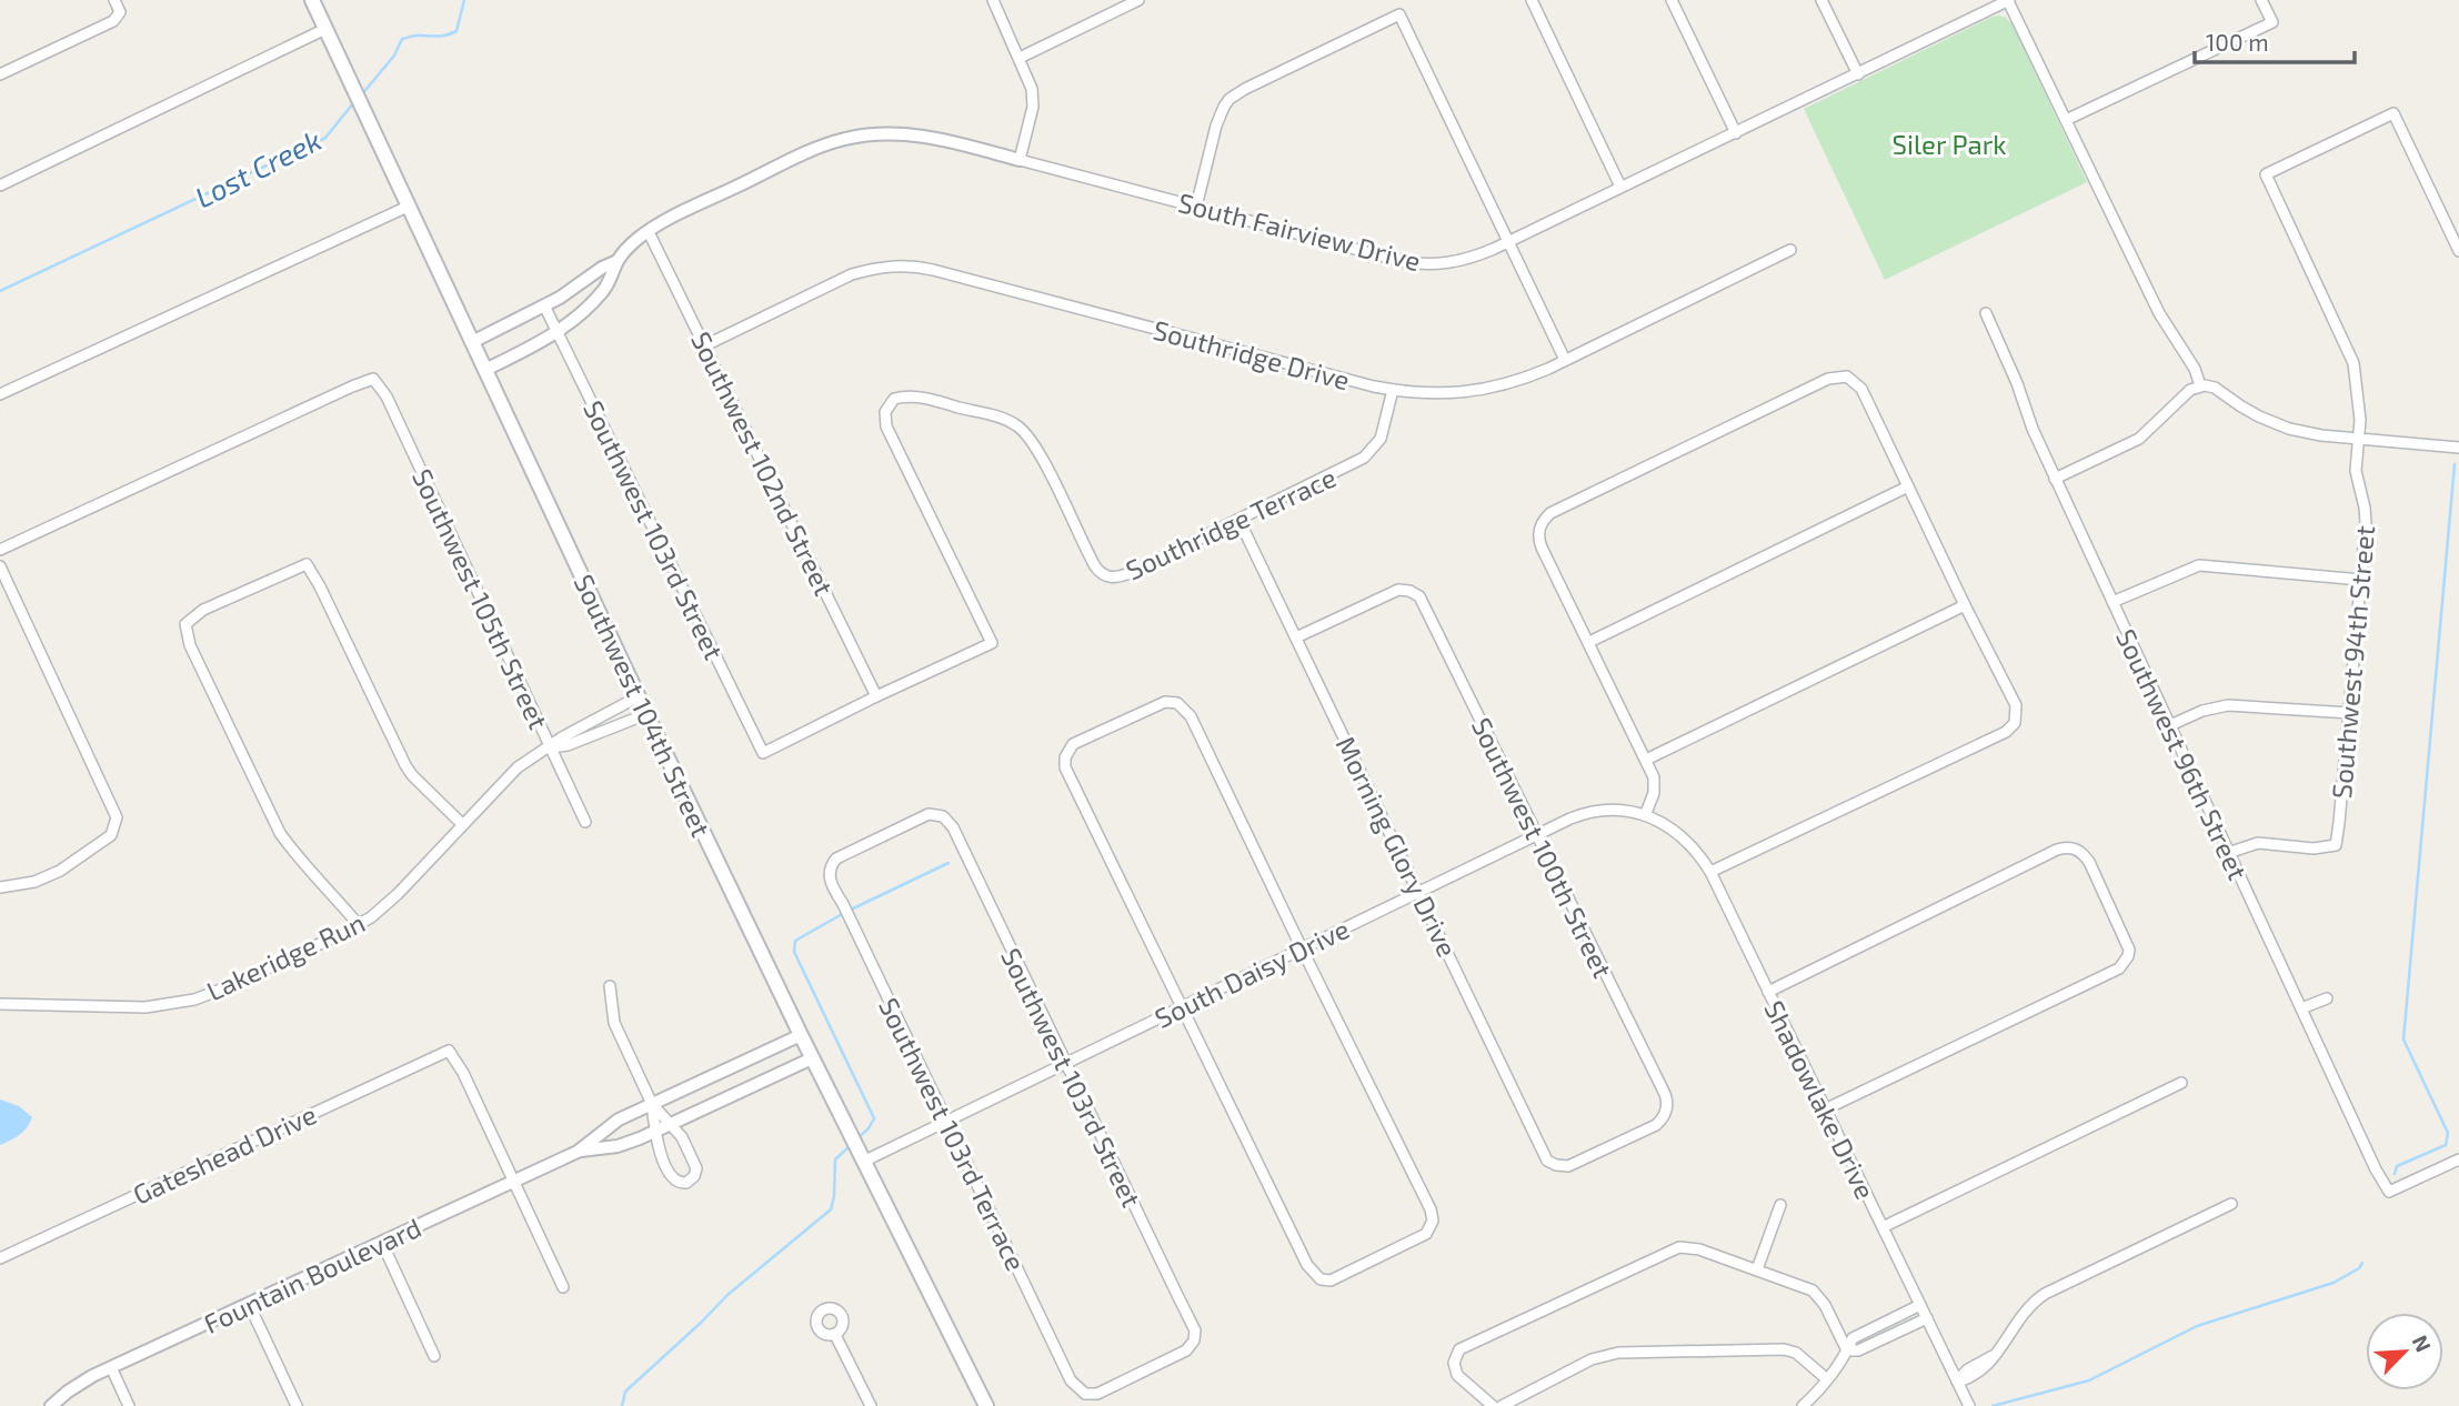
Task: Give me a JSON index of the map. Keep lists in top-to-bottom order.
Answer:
{
  "streets": {
    "main road": ["Southwest 104th Street"],
    "street": [
      "South Fairview Drive",
      "Southridge Drive",
      "Southwest 102nd Street",
      "Southridge Terrace",
      "Southwest 103rd Street",
      "Southwest 105th Street",
      "Southwest 94th Street",
      "Southwest 96th Street",
      "Morning Glory Drive",
      "Southwest 100th Street",
      "Lakeridge Run",
      "South Daisy Drive",
      "Shadowlake Drive",
      "Southwest 103rd Terrace",
      "Gateshead Drive",
      "Fountain Boulevard"
    ]
  },
  "crossings": [
    ["South Fairview Drive", "Southwest 102nd Street"],
    ["South Fairview Drive", "Southwest 103rd Street"],
    ["South Fairview Drive", "Southwest 104th Street"],
    ["Southridge Drive", "Southwest 102nd Street"],
    ["Southridge Drive", "Southridge Terrace"],
    ["Southwest 102nd Street", "Southridge Terrace"],
    ["Southwest 102nd Street", "Southwest 103rd Street"],
    ["Southridge Terrace", "Southwest 103rd Street"],
    ["Southridge Terrace", "Morning Glory Drive"],
    ["Southwest 103rd Street", "South Daisy Drive"],
    ["Southwest 103rd Street", "Southwest 103rd Terrace"],
    ["Southwest 105th Street", "Lakeridge Run"],
    ["Southwest 94th Street", "Southwest 96th Street"],
    ["Southwest 104th Street", "Lakeridge Run"],
    ["Southwest 104th Street", "South Daisy Drive"],
    ["Southwest 104th Street", "Fountain Boulevard"],
    ["Morning Glory Drive", "Southwest 100th Street"],
    ["Morning Glory Drive", "South Daisy Drive"],
    ["Southwest 100th Street", "South Daisy Drive"],
    ["South Daisy Drive", "Shadowlake Drive"],
    ["South Daisy Drive", "Southwest 103rd Terrace"],
    ["Gateshead Drive", "Fountain Boulevard"]
  ],
  "water": ["Lost Creek"],
  "parks": ["Siler Park"],
  "scale_bar": "100 m",
  "north": "top right"
}
